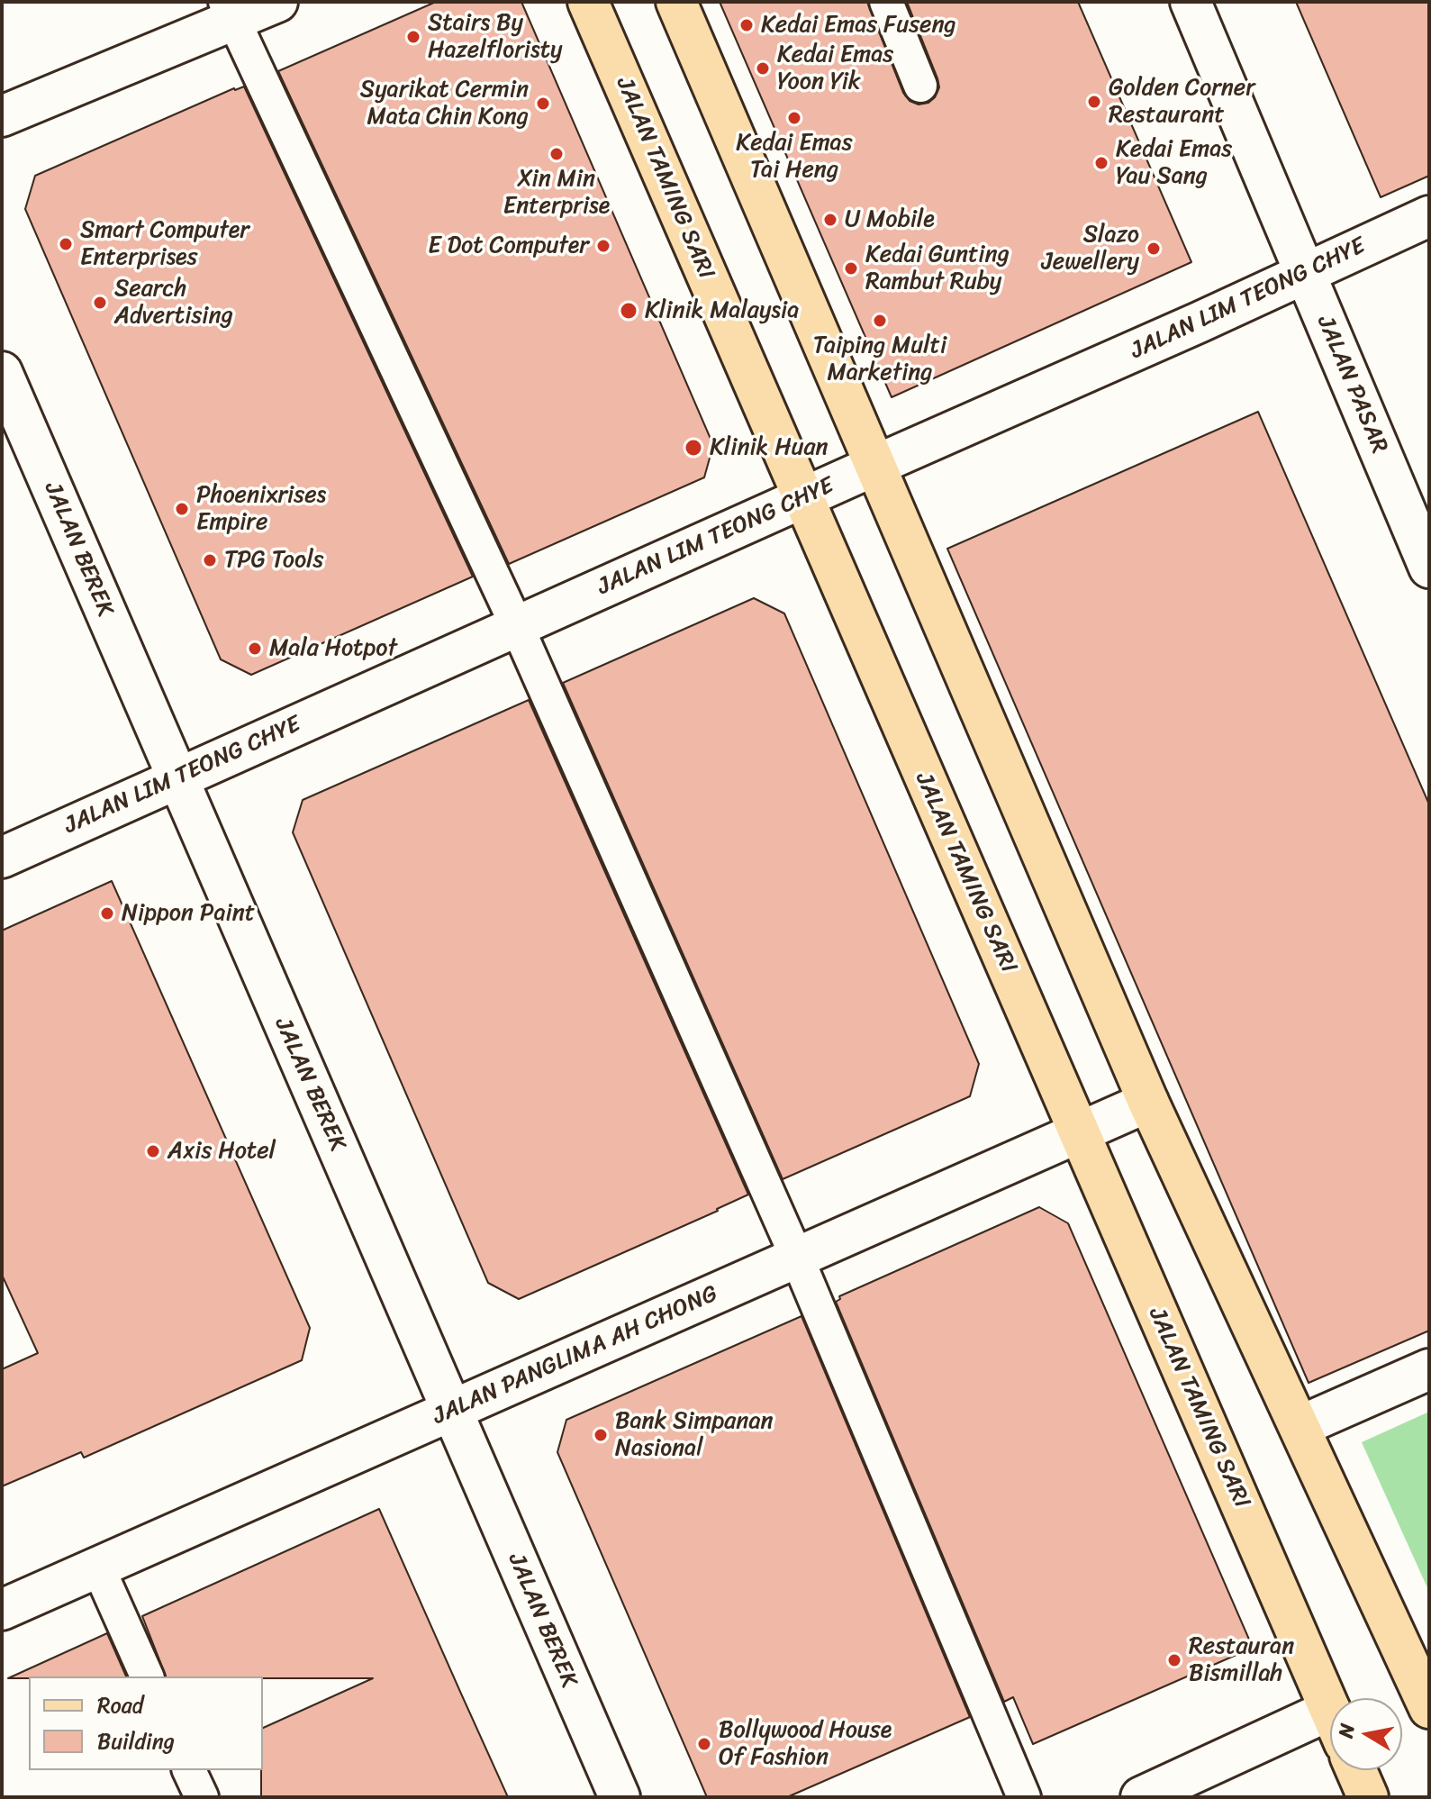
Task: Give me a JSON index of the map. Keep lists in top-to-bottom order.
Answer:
{
  "streets": {
    "main road": ["JALAN TAMING SARI"],
    "street": [
      "JALAN LIM TEONG CHYE",
      "JALAN PASAR",
      "JALAN BEREK",
      "JALAN PANGLIMA AH CHONG"
    ]
  },
  "crossings": [
    ["JALAN TAMING SARI", "JALAN LIM TEONG CHYE"],
    ["JALAN TAMING SARI", "JALAN PANGLIMA AH CHONG"],
    ["JALAN LIM TEONG CHYE", "JALAN PASAR"],
    ["JALAN LIM TEONG CHYE", "JALAN BEREK"],
    ["JALAN BEREK", "JALAN PANGLIMA AH CHONG"]
  ],
  "places": [
    "Kedai Emas Fuseng",
    "Stairs By Hazelfloristy",
    "Kedai Emas Yoon Yik",
    "Golden Corner Restaurant",
    "Syarikat Cermin Mata Chin Kong",
    "Kedai Emas Tai Heng",
    "Xin Min Enterprise",
    "Kedai Emas Yau Sang",
    "U Mobile",
    "Smart Computer Enterprises",
    "E Dot Computer",
    "Slazo Jewellery",
    "Kedai Gunting Rambut Ruby",
    "Search Advertising",
    "Klinik Malaysia",
    "Taiping Multi Marketing",
    "Klinik Huan",
    "Phoenixrises Empire",
    "TPG Tools",
    "Mala Hotpot",
    "Nippon Paint",
    "Axis Hotel",
    "Bank Simpanan Nasional",
    "Restauran Bismillah",
    "Bollywood House Of Fashion"
  ],
  "legend": ["Road", "Building"],
  "north": "left"
}
